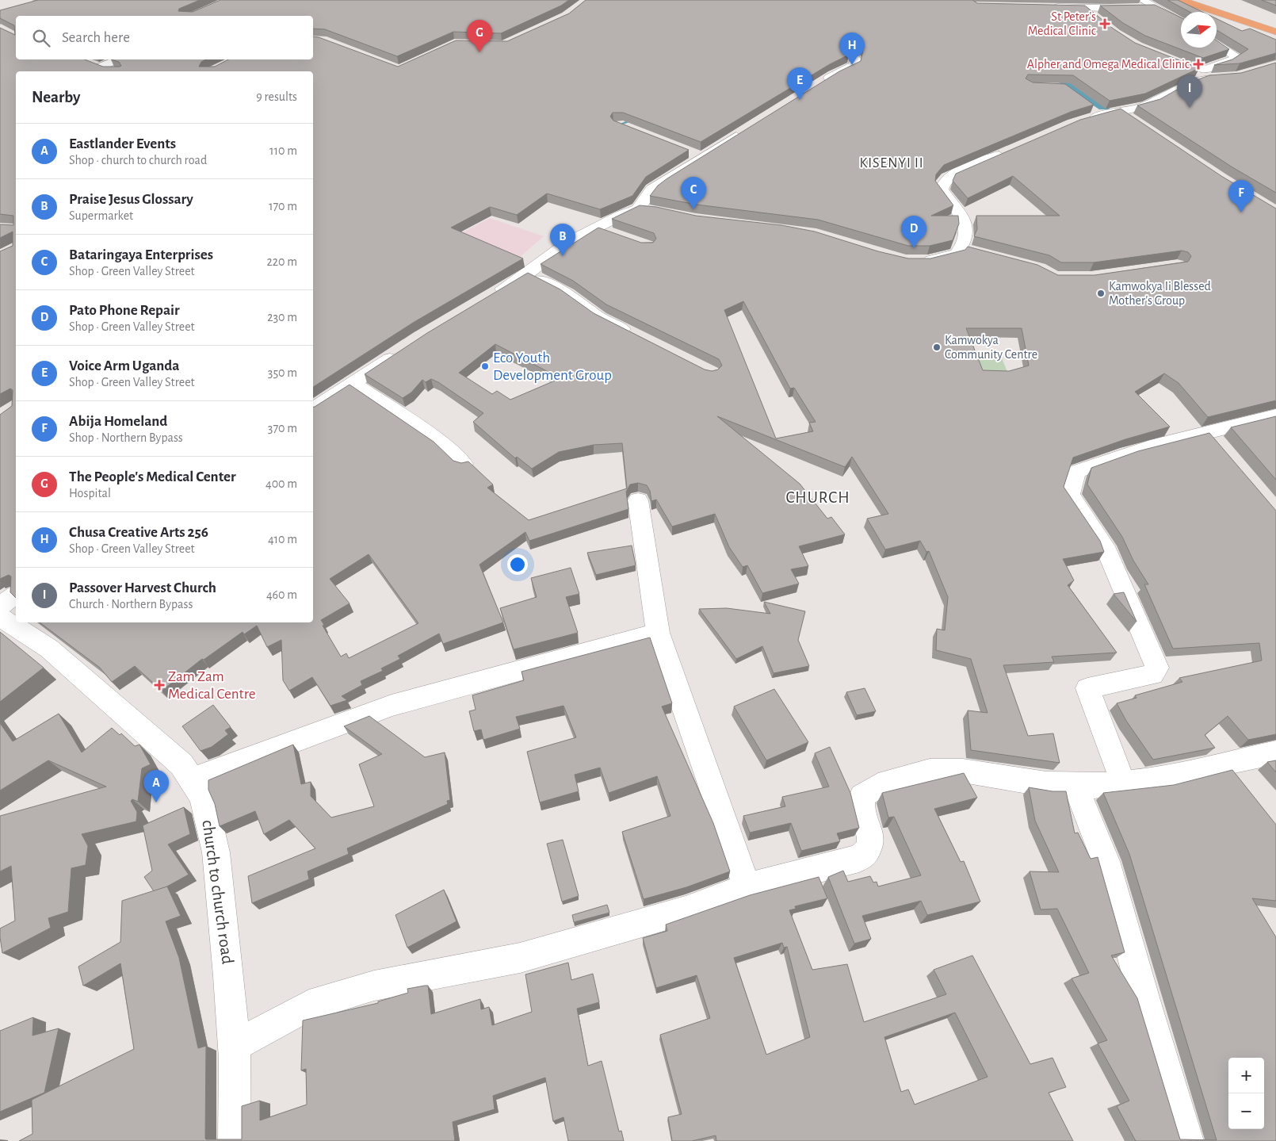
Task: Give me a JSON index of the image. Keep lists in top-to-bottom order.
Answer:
{
  "streets": {
    "street": ["church to church road"]
  },
  "districts": ["KISENYI II", "CHURCH"],
  "places": {
    "health": ["St Peter's Medical Clinic", "Alpher and Omega Medical Clinic", "Zam Zam Medical Centre"],
    "other": ["Kamwokya Ii Blessed Mother's Group", "Kamwokya Community Centre", "Eco Youth Development Group"]
  },
  "north": "right",
  "page": {
    "search": "Search here",
    "pins": [
      "G",
      "H",
      "E",
      "I",
      "C",
      "F",
      "D",
      "B",
      "A"
    ],
    "heading": ["Nearby", "9 results"],
    "list": [
      {
        "mark": "A",
        "name": "Eastlander Events",
        "note": "Shop · church to church road",
        "value": "110 m"
      },
      {
        "mark": "B",
        "name": "Praise Jesus Glossary",
        "note": "Supermarket",
        "value": "170 m"
      },
      {
        "mark": "C",
        "name": "Bataringaya Enterprises",
        "note": "Shop · Green Valley Street",
        "value": "220 m"
      },
      {
        "mark": "D",
        "name": "Pato Phone Repair",
        "note": "Shop · Green Valley Street",
        "value": "230 m"
      },
      {
        "mark": "E",
        "name": "Voice Arm Uganda",
        "note": "Shop · Green Valley Street",
        "value": "350 m"
      },
      {
        "mark": "F",
        "name": "Abija Homeland",
        "note": "Shop · Northern Bypass",
        "value": "370 m"
      },
      {
        "mark": "G",
        "name": "The People's Medical Center",
        "note": "Hospital",
        "value": "400 m"
      },
      {
        "mark": "H",
        "name": "Chusa Creative Arts 256",
        "note": "Shop · Green Valley Street",
        "value": "410 m"
      },
      {
        "mark": "I",
        "name": "Passover Harvest Church",
        "note": "Church · Northern Bypass",
        "value": "460 m"
      }
    ],
    "map_buttons": ["+", "−"]
  }
}
